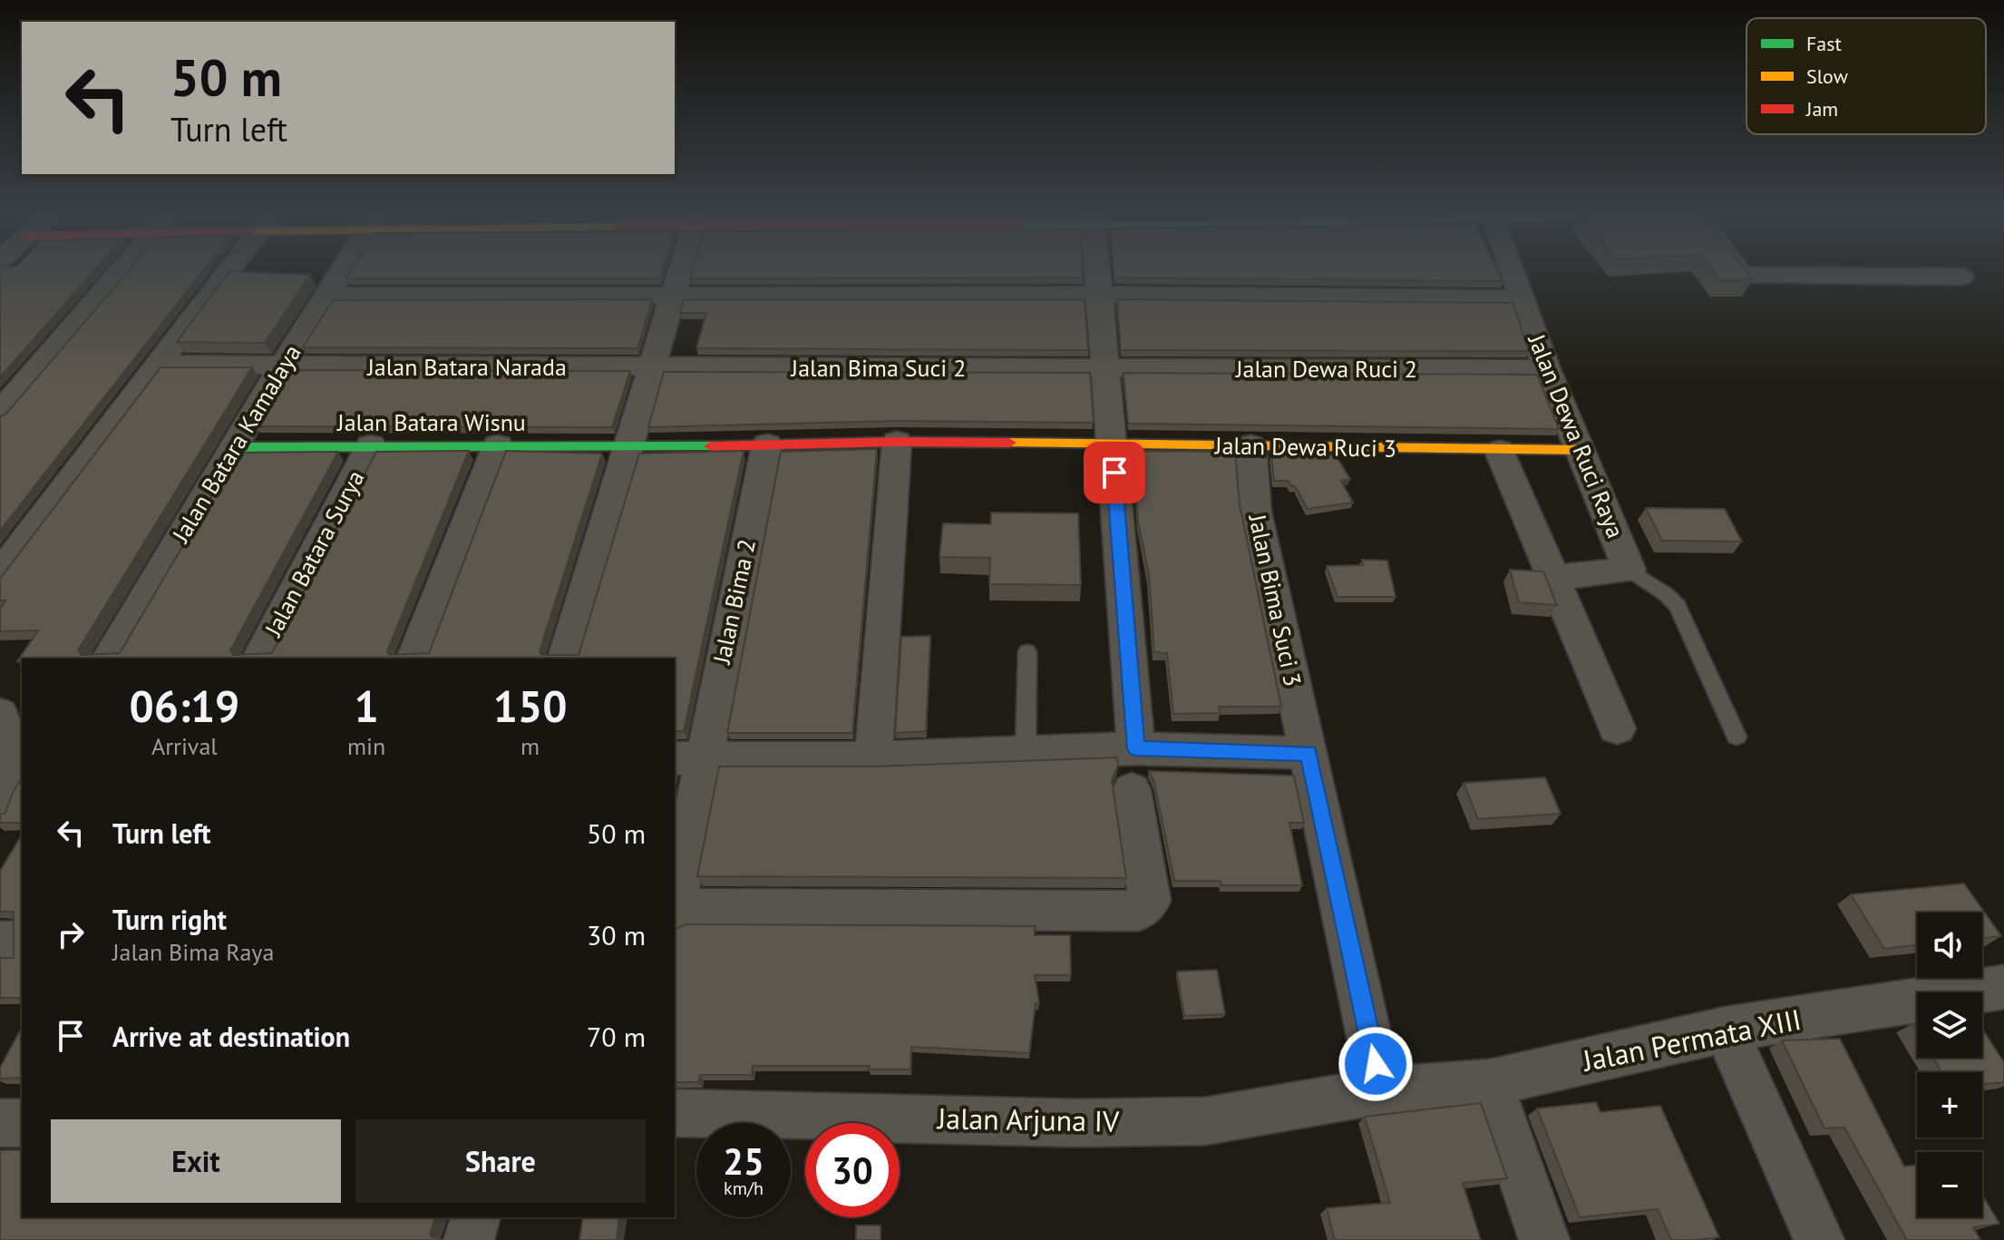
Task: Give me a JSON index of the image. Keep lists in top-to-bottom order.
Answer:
{
  "streets": {
    "street": [
      "Jalan Batara Narada",
      "Jalan Bima Suci 2",
      "Jalan Dewa Ruci 2",
      "Jalan Batara Wisnu",
      "Jalan Dewa Ruci Raya",
      "Jalan Batara KamaJaya",
      "Jalan Dewa Ruci 3",
      "Jalan Batara Surya",
      "Jalan Bima Suci 3",
      "Jalan Bima 2",
      "Jalan Permata XIII",
      "Jalan Arjuna IV"
    ]
  },
  "crossings": [
    ["Jalan Batara Narada", "Jalan Bima Suci 2"],
    ["Jalan Batara Narada", "Jalan Batara KamaJaya"],
    ["Jalan Bima Suci 2", "Jalan Dewa Ruci 2"],
    ["Jalan Dewa Ruci 2", "Jalan Dewa Ruci Raya"],
    ["Jalan Batara Wisnu", "Jalan Batara KamaJaya"],
    ["Jalan Batara Wisnu", "Jalan Dewa Ruci 3"],
    ["Jalan Batara Wisnu", "Jalan Batara Surya"],
    ["Jalan Batara Wisnu", "Jalan Bima 2"],
    ["Jalan Dewa Ruci Raya", "Jalan Dewa Ruci 3"],
    ["Jalan Dewa Ruci 3", "Jalan Bima Suci 3"],
    ["Jalan Bima Suci 3", "Jalan Permata XIII"],
    ["Jalan Bima Suci 3", "Jalan Arjuna IV"],
    ["Jalan Permata XIII", "Jalan Arjuna IV"]
  ],
  "legend": ["Fast", "Slow", "Jam"],
  "page": {
    "turn": ["50 m", "Turn left"],
    "eta": [
      "06:19",
      "Arrival",
      "1",
      "min",
      "150",
      "m"
    ],
    "list": [
      {
        "name": "Turn left",
        "value": "50 m"
      },
      {
        "name": "Turn right",
        "note": "Jalan Bima Raya",
        "value": "30 m"
      },
      {
        "name": "Arrive at destination",
        "value": "70 m"
      }
    ],
    "map_buttons": ["+", "−"],
    "buttons": ["Exit", "Share"],
    "speed": "25 km/h",
    "limit": "30"
  }
}
